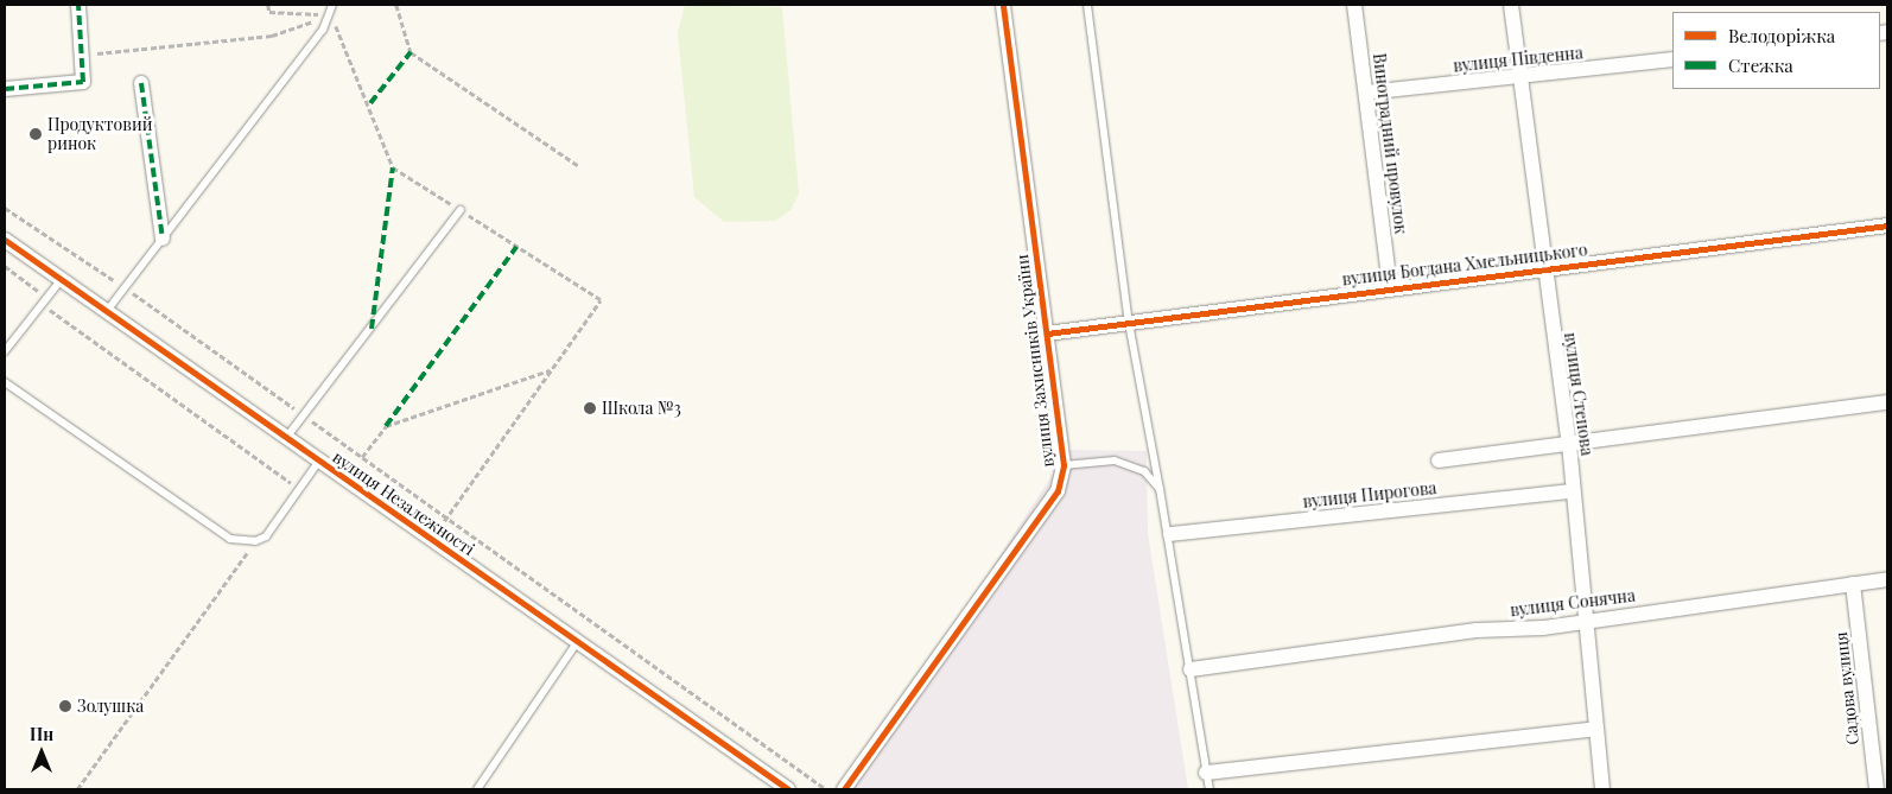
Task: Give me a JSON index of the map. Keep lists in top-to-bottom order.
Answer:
{
  "streets": {
    "street": [
      "вулиця Південна",
      "Виноградний провулок",
      "вулиця Богдана Хмельницького",
      "вулиця Захисників України",
      "вулиця Степова",
      "вулиця Пирогова",
      "вулиця Незалежності",
      "вулиця Сонячна",
      "Садова вулиця"
    ]
  },
  "crossings": [
    ["вулиця Південна", "Виноградний провулок"],
    ["вулиця Південна", "вулиця Степова"],
    ["Виноградний провулок", "вулиця Богдана Хмельницького"],
    ["вулиця Богдана Хмельницького", "вулиця Захисників України"],
    ["вулиця Богдана Хмельницького", "вулиця Степова"],
    ["вулиця Степова", "вулиця Пирогова"],
    ["вулиця Степова", "вулиця Сонячна"],
    ["вулиця Сонячна", "Садова вулиця"]
  ],
  "places": ["Продуктовий ринок", "Школа №3", "Золушка"],
  "legend": ["Велодоріжка", "Стежка"],
  "north": "top"
}
